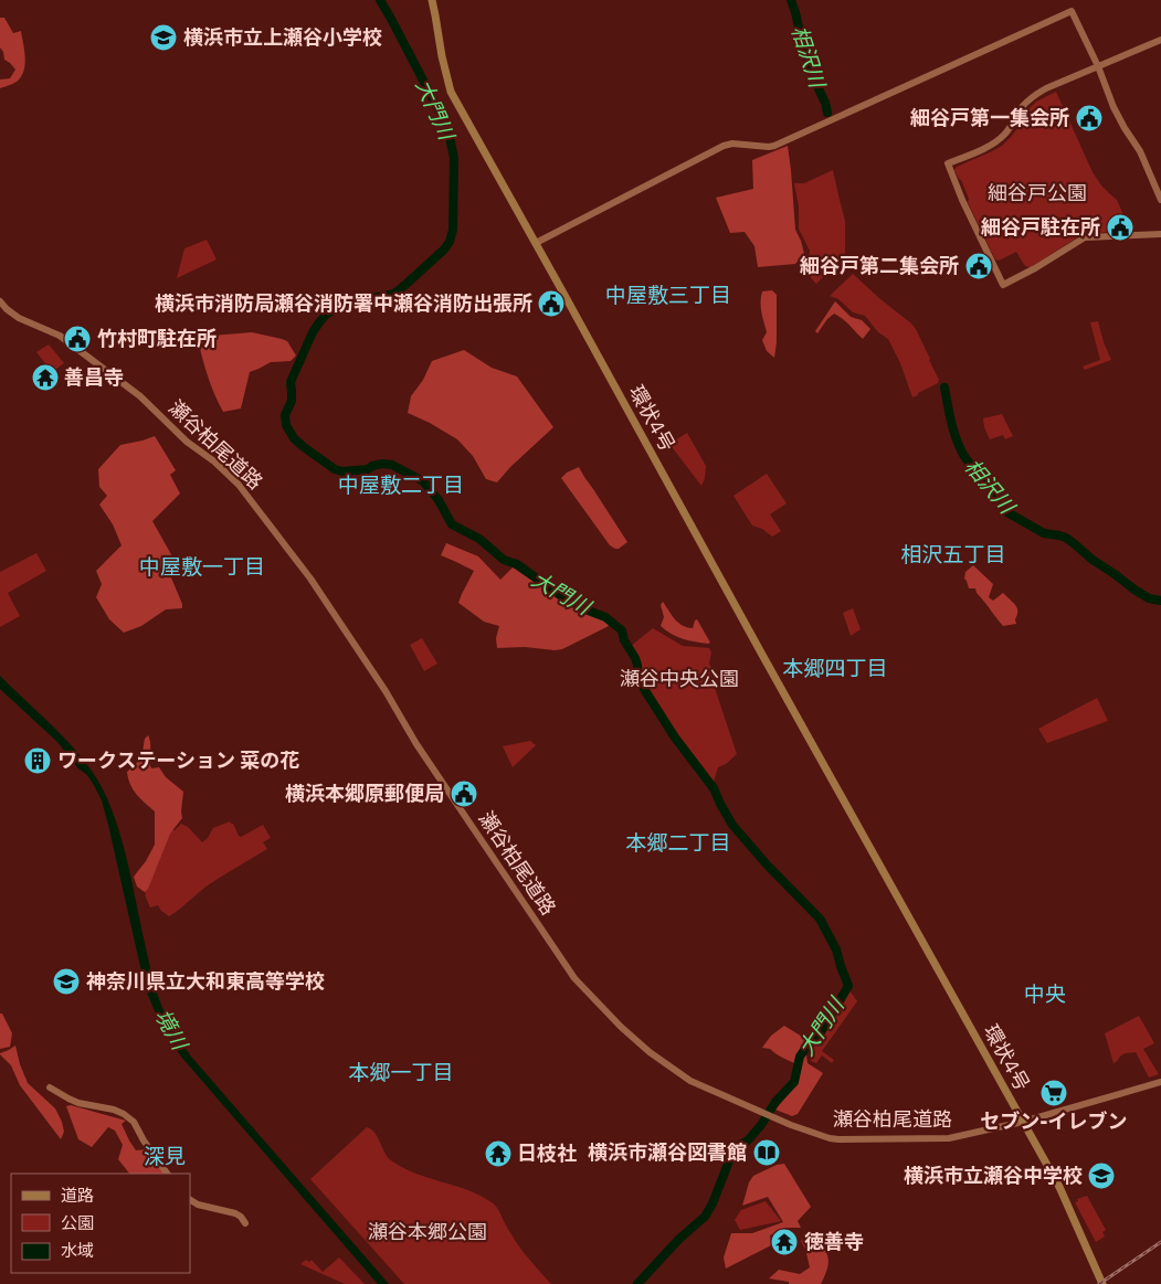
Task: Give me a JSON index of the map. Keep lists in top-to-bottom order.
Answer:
{
  "streets": {
    "main road": ["環状4号"],
    "street": ["瀬谷柏尾道路"]
  },
  "crossings": [
    ["環状4号", "瀬谷柏尾道路"]
  ],
  "districts": [
    "中屋敷三丁目",
    "中屋敷二丁目",
    "相沢五丁目",
    "中屋敷一丁目",
    "本郷四丁目",
    "本郷二丁目",
    "中央",
    "本郷一丁目",
    "深見"
  ],
  "water": ["相沢川", "大門川", "境川"],
  "parks": ["細谷戸公園", "瀬谷中央公園", "瀬谷本郷公園"],
  "places": {
    "school or university": ["横浜市立上瀬谷小学校", "神奈川県立大和東高等学校", "横浜市立瀬谷中学校"],
    "public building": [
      "細谷戸第一集会所",
      "細谷戸駐在所",
      "細谷戸第二集会所",
      "横浜市消防局瀬谷消防署中瀬谷消防出張所",
      "竹村町駐在所",
      "横浜本郷原郵便局"
    ],
    "temple": ["善昌寺", "日枝社", "徳善寺"],
    "building": ["ワークステーション 菜の花"],
    "supermarket": ["セブン-イレブン"],
    "library": ["横浜市瀬谷図書館"]
  },
  "legend": ["道路", "公園", "水域"]
}
